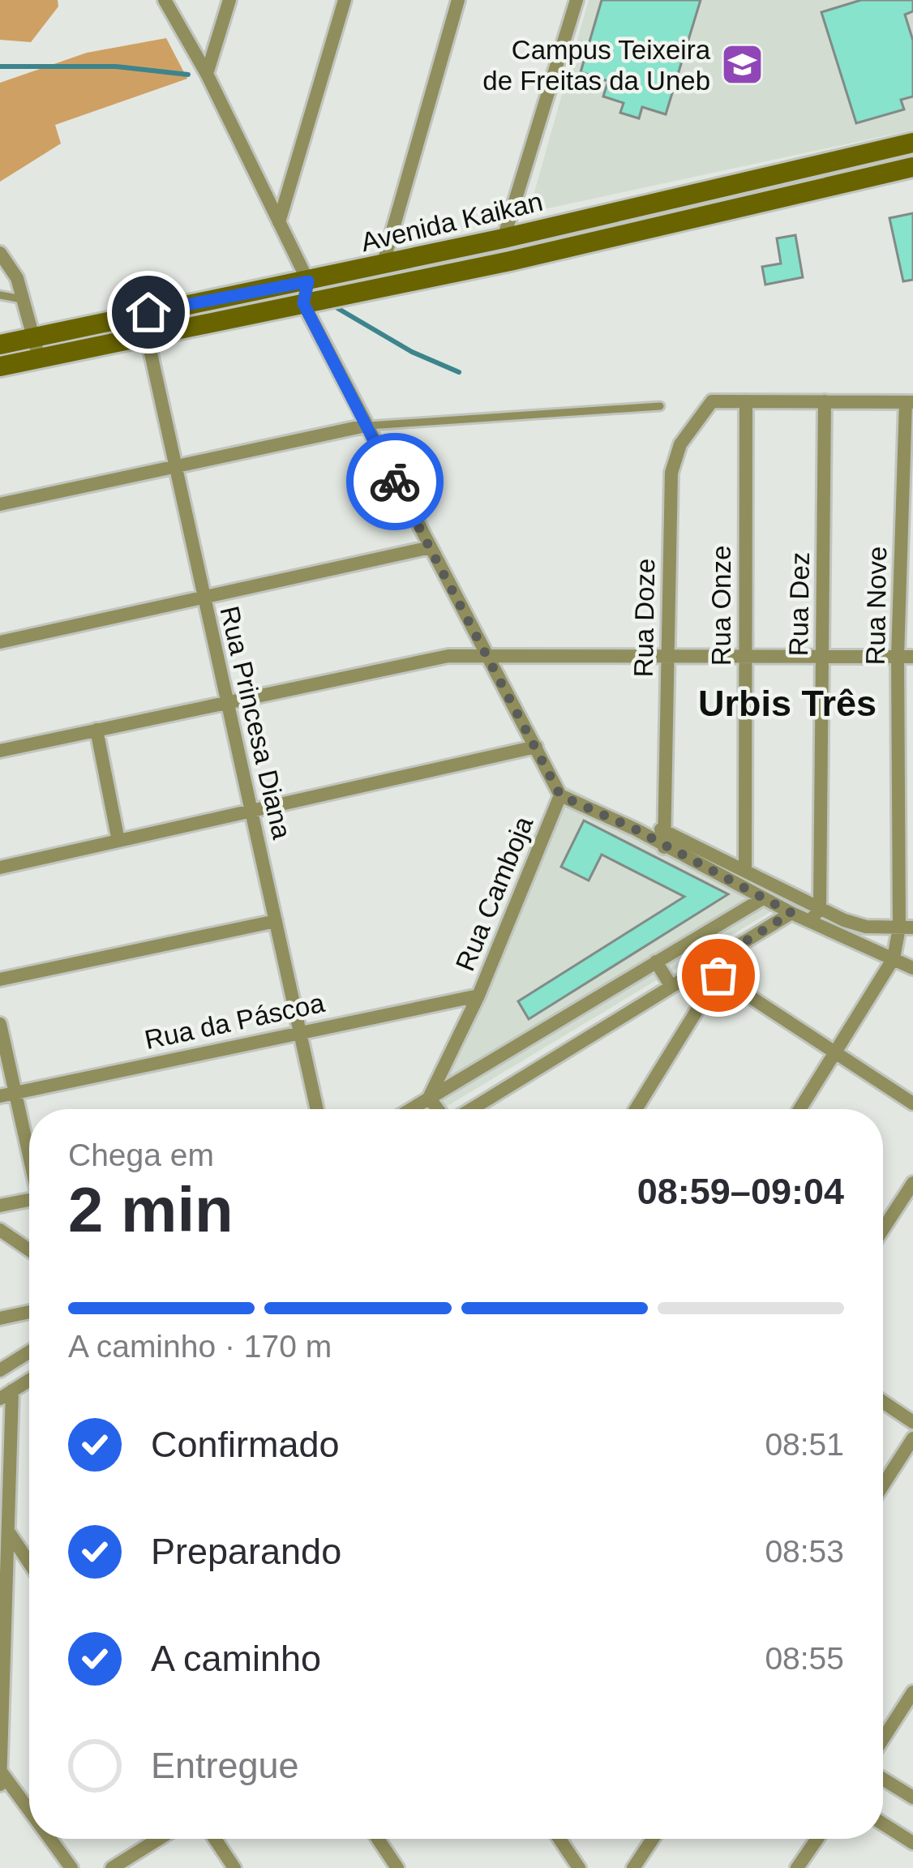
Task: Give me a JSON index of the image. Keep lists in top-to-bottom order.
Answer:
{
  "streets": {
    "street": [
      "Avenida Kaikan",
      "Rua Dez",
      "Rua Onze",
      "Rua Nove",
      "Rua Doze",
      "Rua Princesa Diana",
      "Rua Camboja",
      "Rua da Páscoa"
    ]
  },
  "crossings": [
    ["Avenida Kaikan", "Rua Princesa Diana"],
    ["Avenida Kaikan", "Rua Camboja"],
    ["Rua Onze", "Rua Doze"],
    ["Rua Princesa Diana", "Rua da Páscoa"],
    ["Rua Camboja", "Rua da Páscoa"]
  ],
  "districts": ["Urbis Três"],
  "places": {
    "school or university": ["Campus Teixeira de Freitas da Uneb"]
  },
  "page": {
    "heading": ["2 min", "Chega em", "08:59–09:04"],
    "bar": "A caminho · 170 m",
    "list": [
      ["Confirmado", "08:51"],
      ["Preparando", "08:53"],
      ["A caminho", "08:55"],
      "Entregue"
    ]
  }
}
